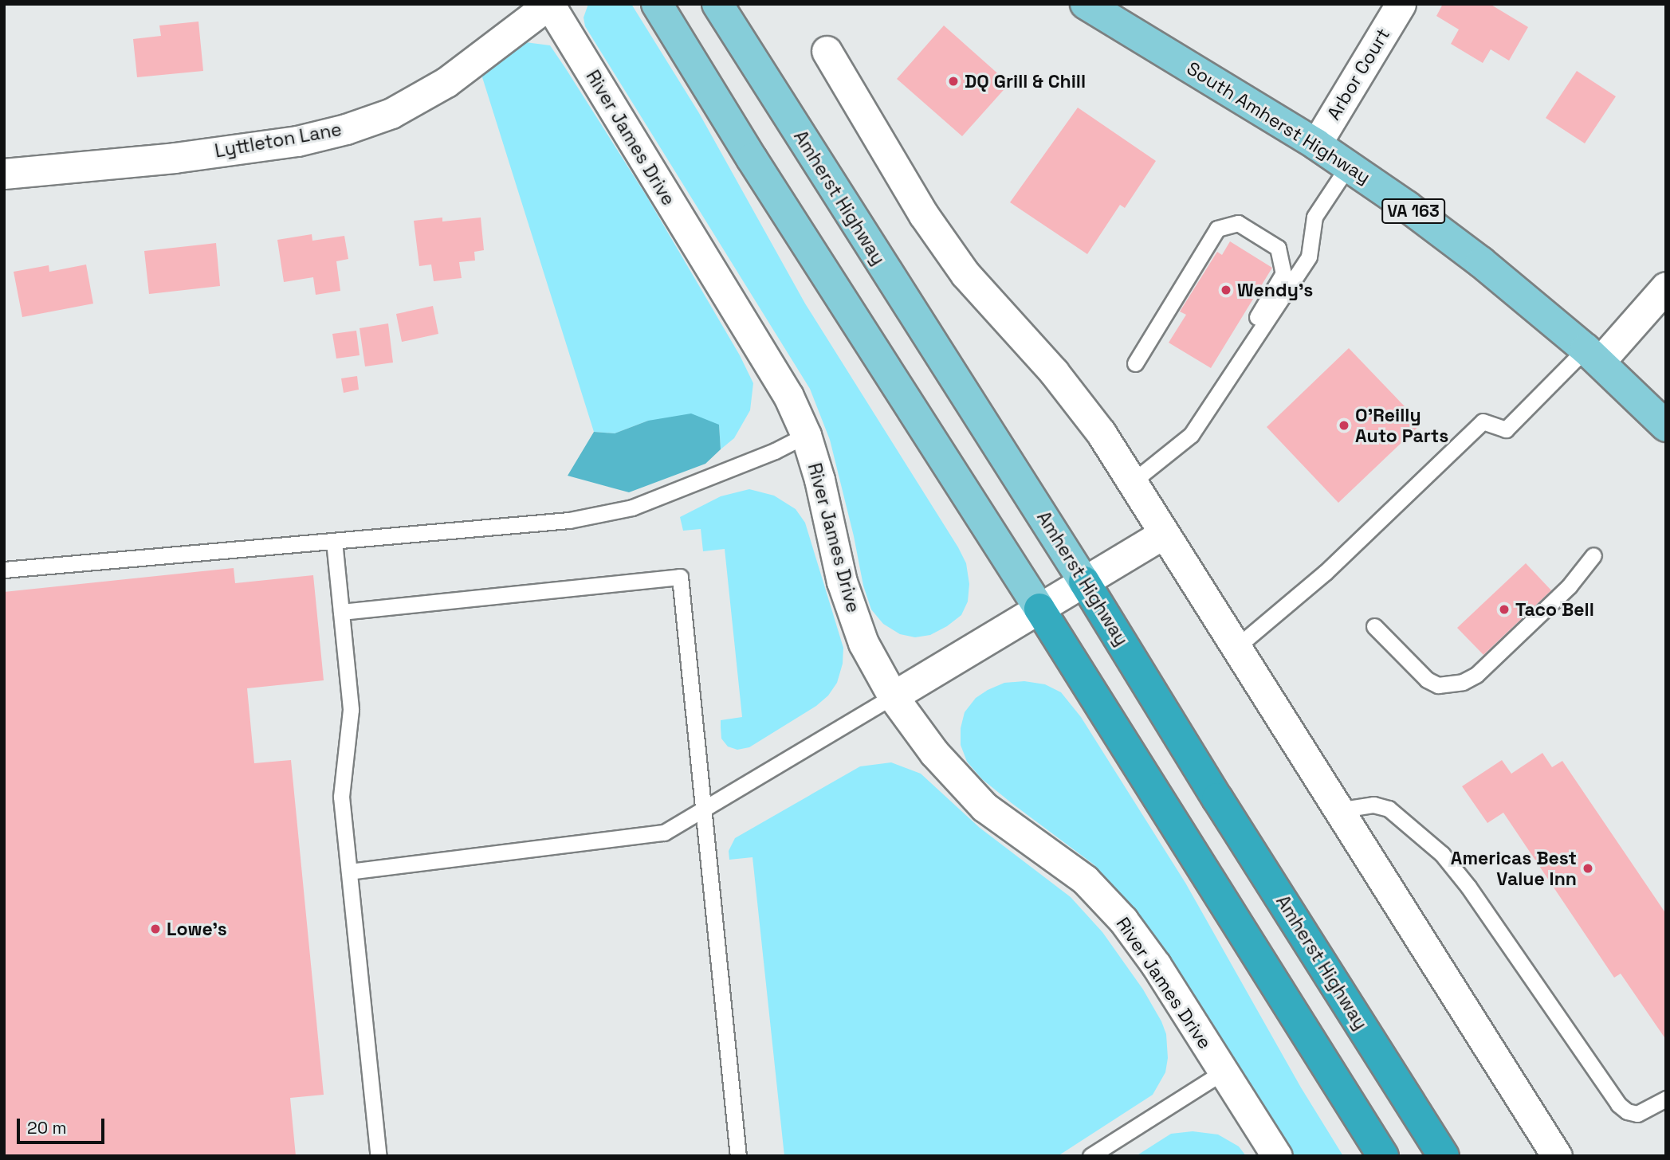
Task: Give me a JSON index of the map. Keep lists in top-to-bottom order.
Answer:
{
  "streets": {
    "highway": ["Amherst Highway"],
    "main road": ["South Amherst Highway", "VA 163"],
    "street": ["Arbor Court", "River James Drive", "Lyttleton Lane"]
  },
  "crossings": [
    ["Arbor Court", "South Amherst Highway"],
    ["River James Drive", "Lyttleton Lane"]
  ],
  "places": [
    "DQ Grill & Chill",
    "Wendy's",
    "O'Reilly Auto Parts",
    "Taco Bell",
    "Americas Best Value Inn",
    "Lowe's"
  ],
  "scale_bar": "20 m"
}
